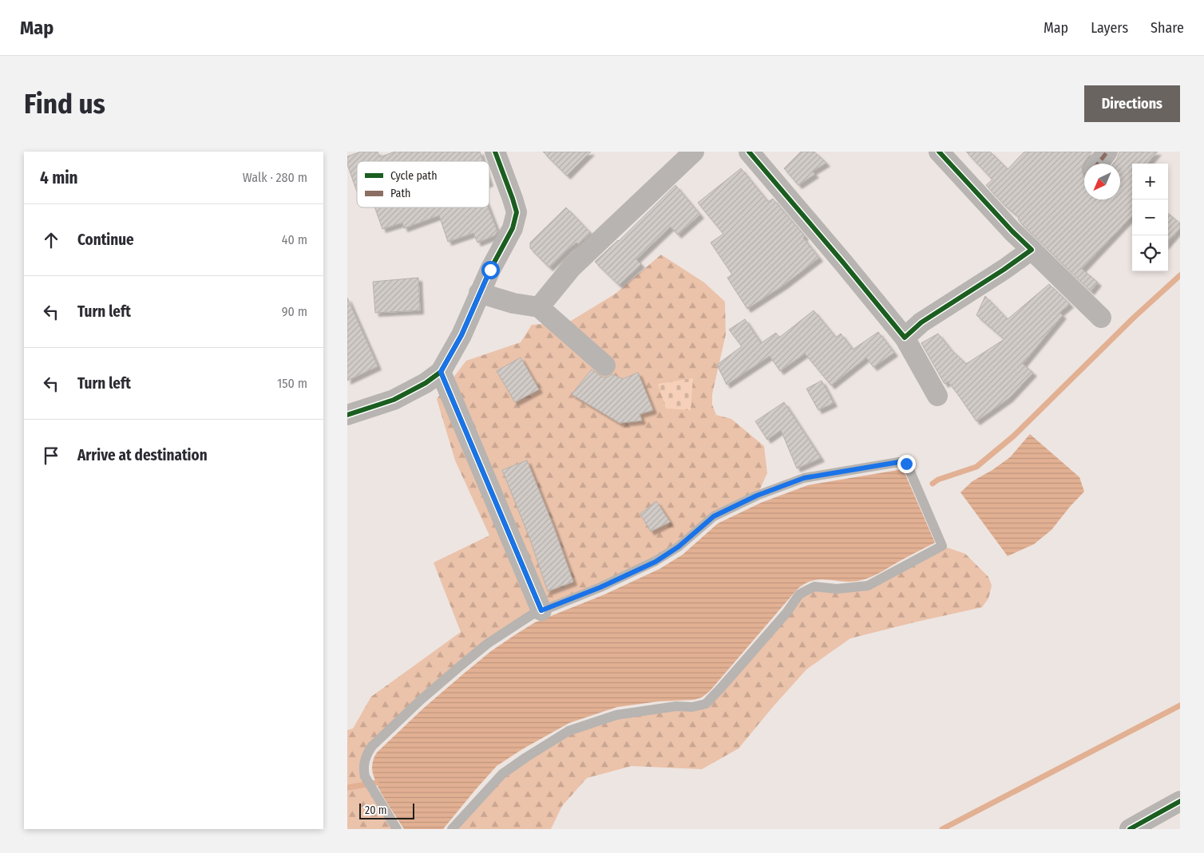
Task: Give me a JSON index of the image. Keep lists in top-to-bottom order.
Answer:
{
  "legend": ["Cycle path", "Path"],
  "scale_bar": "20 m",
  "north": "bottom left",
  "page": {
    "header": "Map",
    "nav": ["Map", "Layers", "Share"],
    "buttons": "Directions",
    "title": "Find us",
    "heading": ["4 min", "Walk · 280 m"],
    "map_buttons": ["+", "−"],
    "list": [
      ["Continue", "40 m"],
      ["Turn left", "90 m"],
      ["Turn left", "150 m"],
      "Arrive at destination"
    ],
    "scale": "20 m"
  }
}
